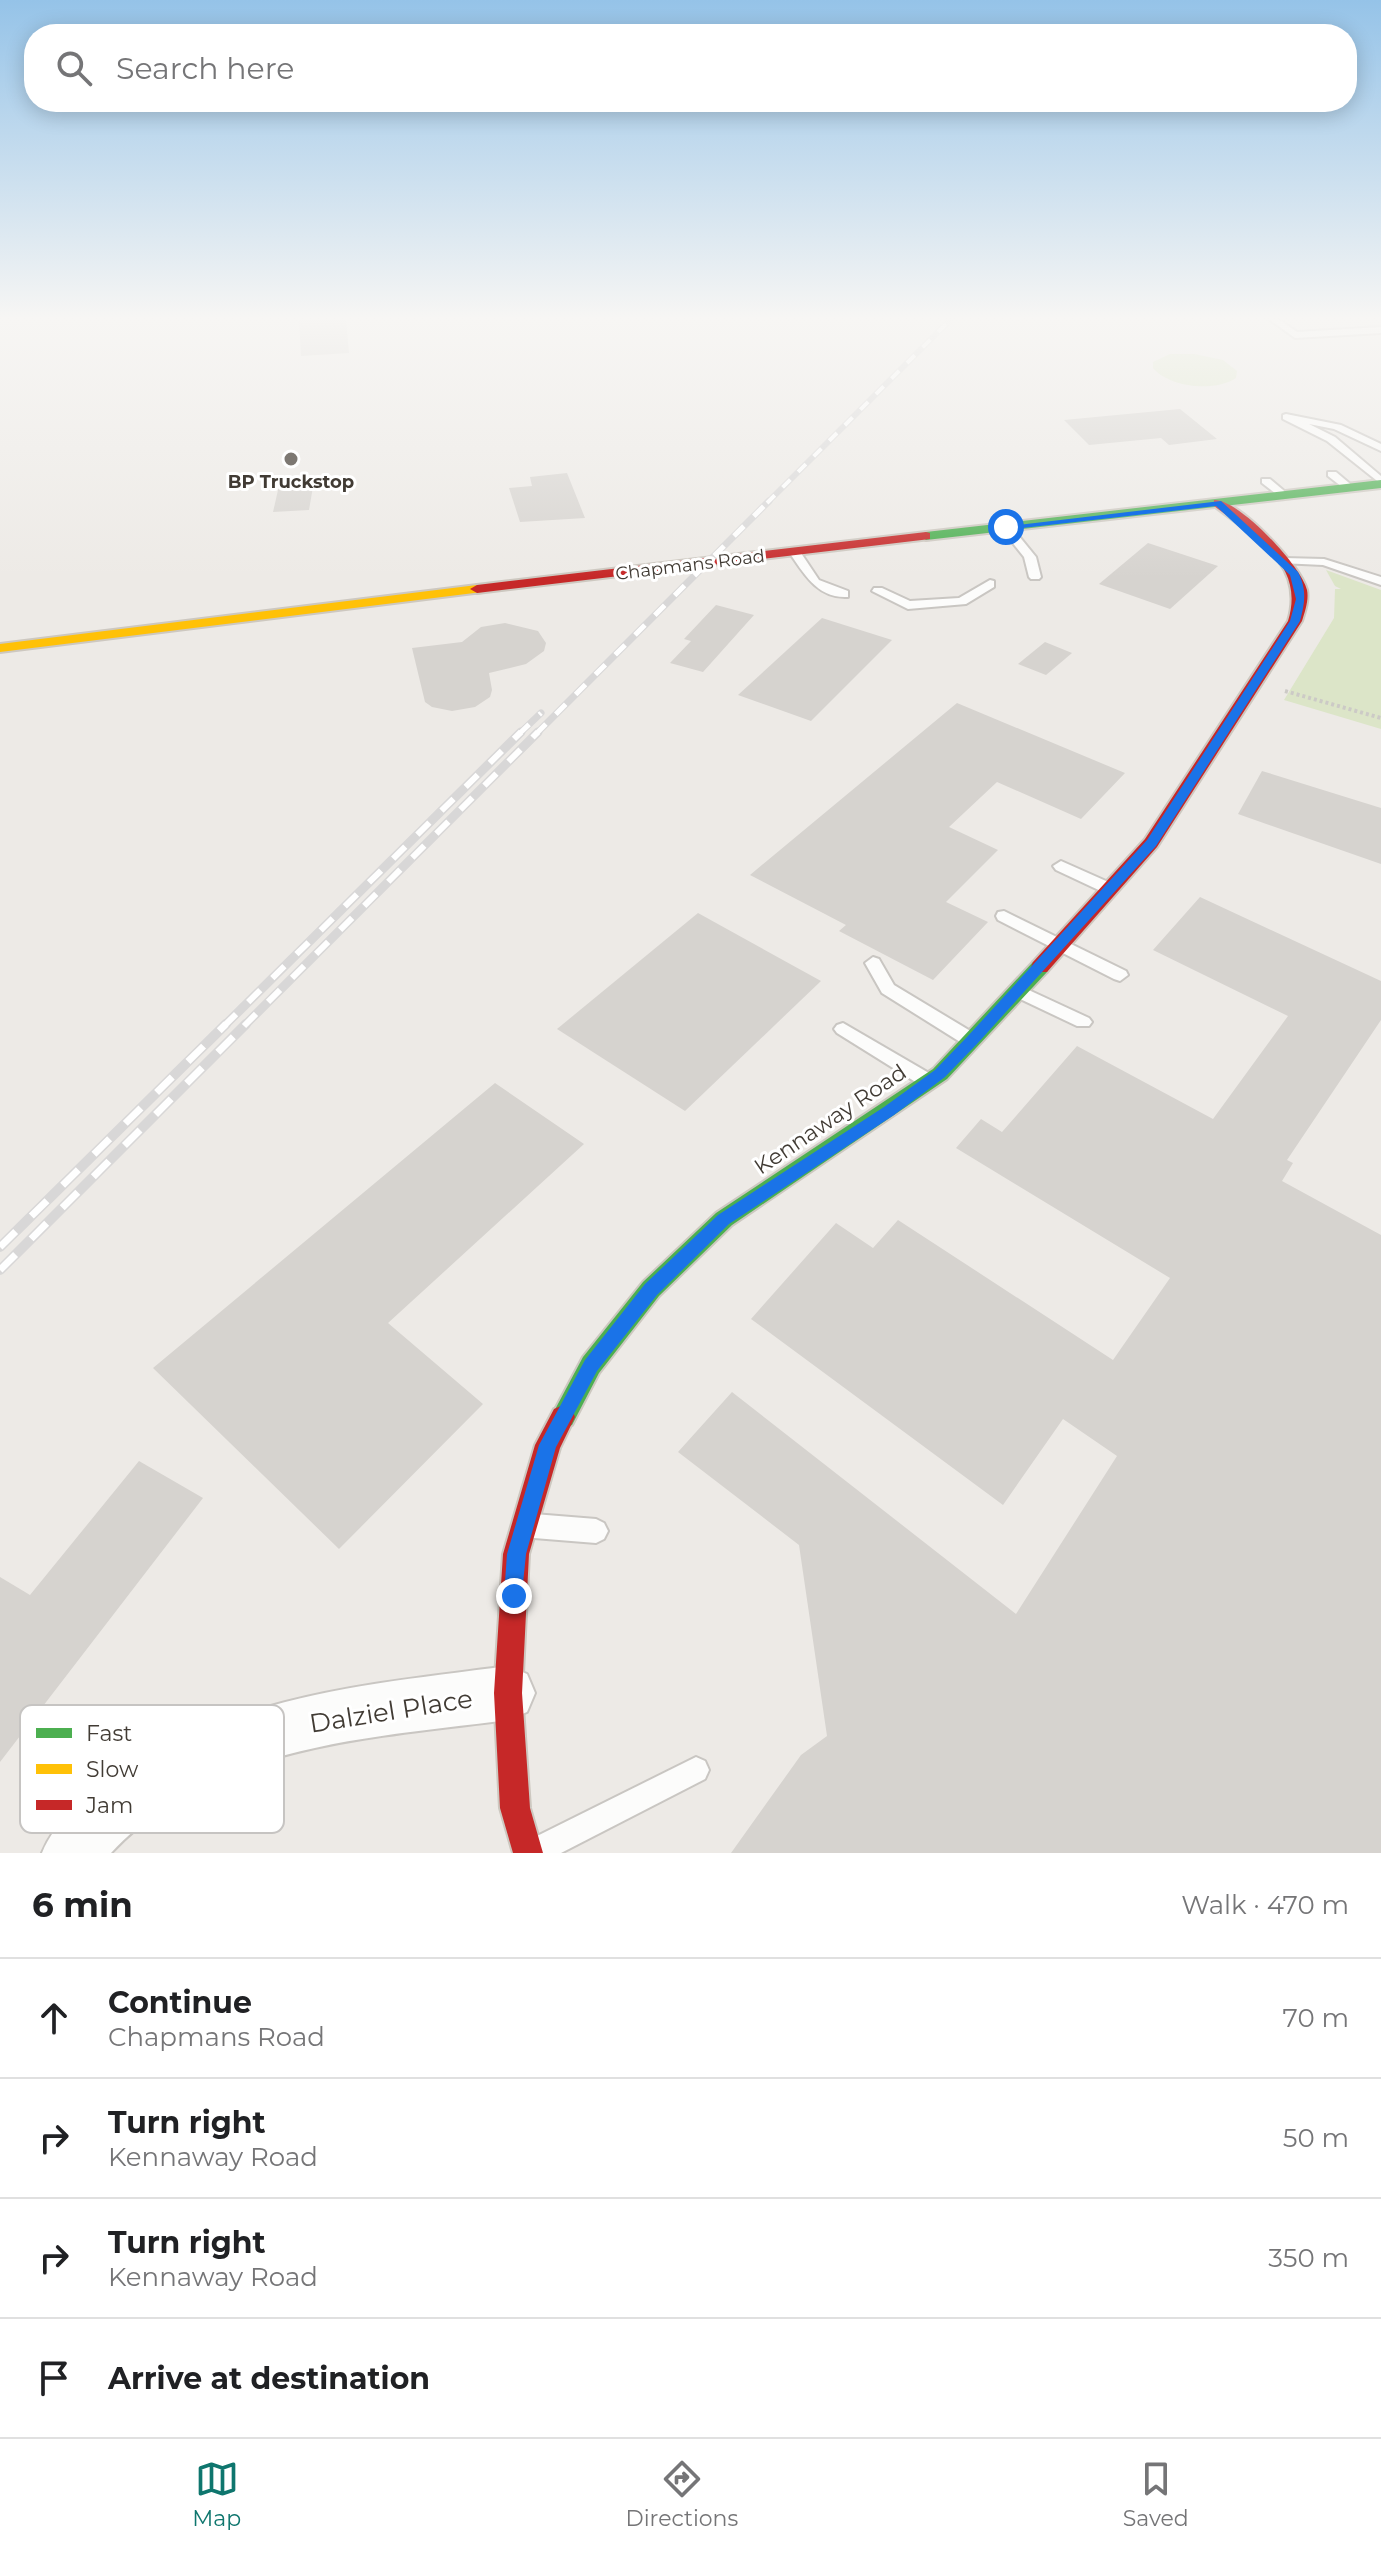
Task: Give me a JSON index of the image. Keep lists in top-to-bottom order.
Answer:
{
  "streets": {
    "street": ["Chapmans Road", "Kennaway Road", "Dalziel Place"]
  },
  "crossings": [
    ["Chapmans Road", "Kennaway Road"],
    ["Kennaway Road", "Dalziel Place"]
  ],
  "places": ["BP Truckstop"],
  "legend": ["Fast", "Slow", "Jam"],
  "page": {
    "search": "Search here",
    "heading": ["6 min", "Walk · 470 m"],
    "list": [
      ["Continue", "Chapmans Road", "70 m"],
      ["Turn right", "Kennaway Road", "50 m"],
      ["Turn right", "Kennaway Road", "350 m"],
      "Arrive at destination"
    ],
    "nav": ["Map", "Directions", "Saved"]
  }
}
